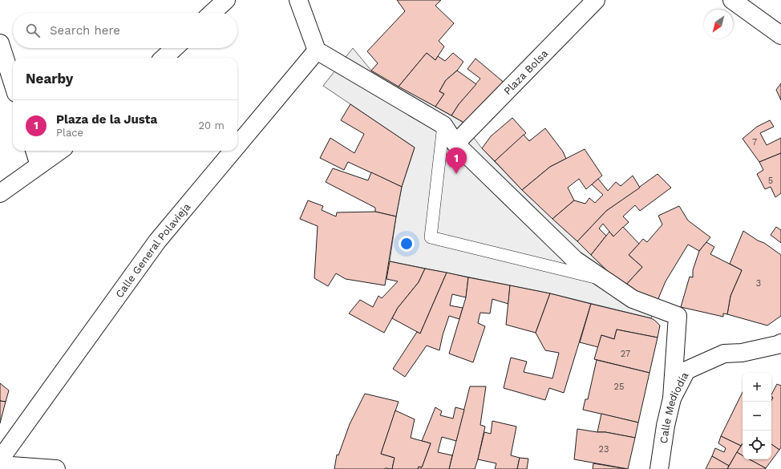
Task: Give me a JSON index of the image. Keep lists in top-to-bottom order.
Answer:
{
  "streets": {
    "street": ["Plaza Bolsa", "Calle General Polavieja", "Calle Mediodía"]
  },
  "house_numbers": [
    "7",
    "5",
    "3",
    "27",
    "25",
    "23"
  ],
  "north": "bottom left",
  "page": {
    "search": "Search here",
    "heading": "Nearby",
    "list": [
      {
        "mark": "1",
        "name": "Plaza de la Justa",
        "note": "Place",
        "value": "20 m"
      }
    ],
    "pins": "1",
    "map_buttons": ["+", "−"]
  }
}
